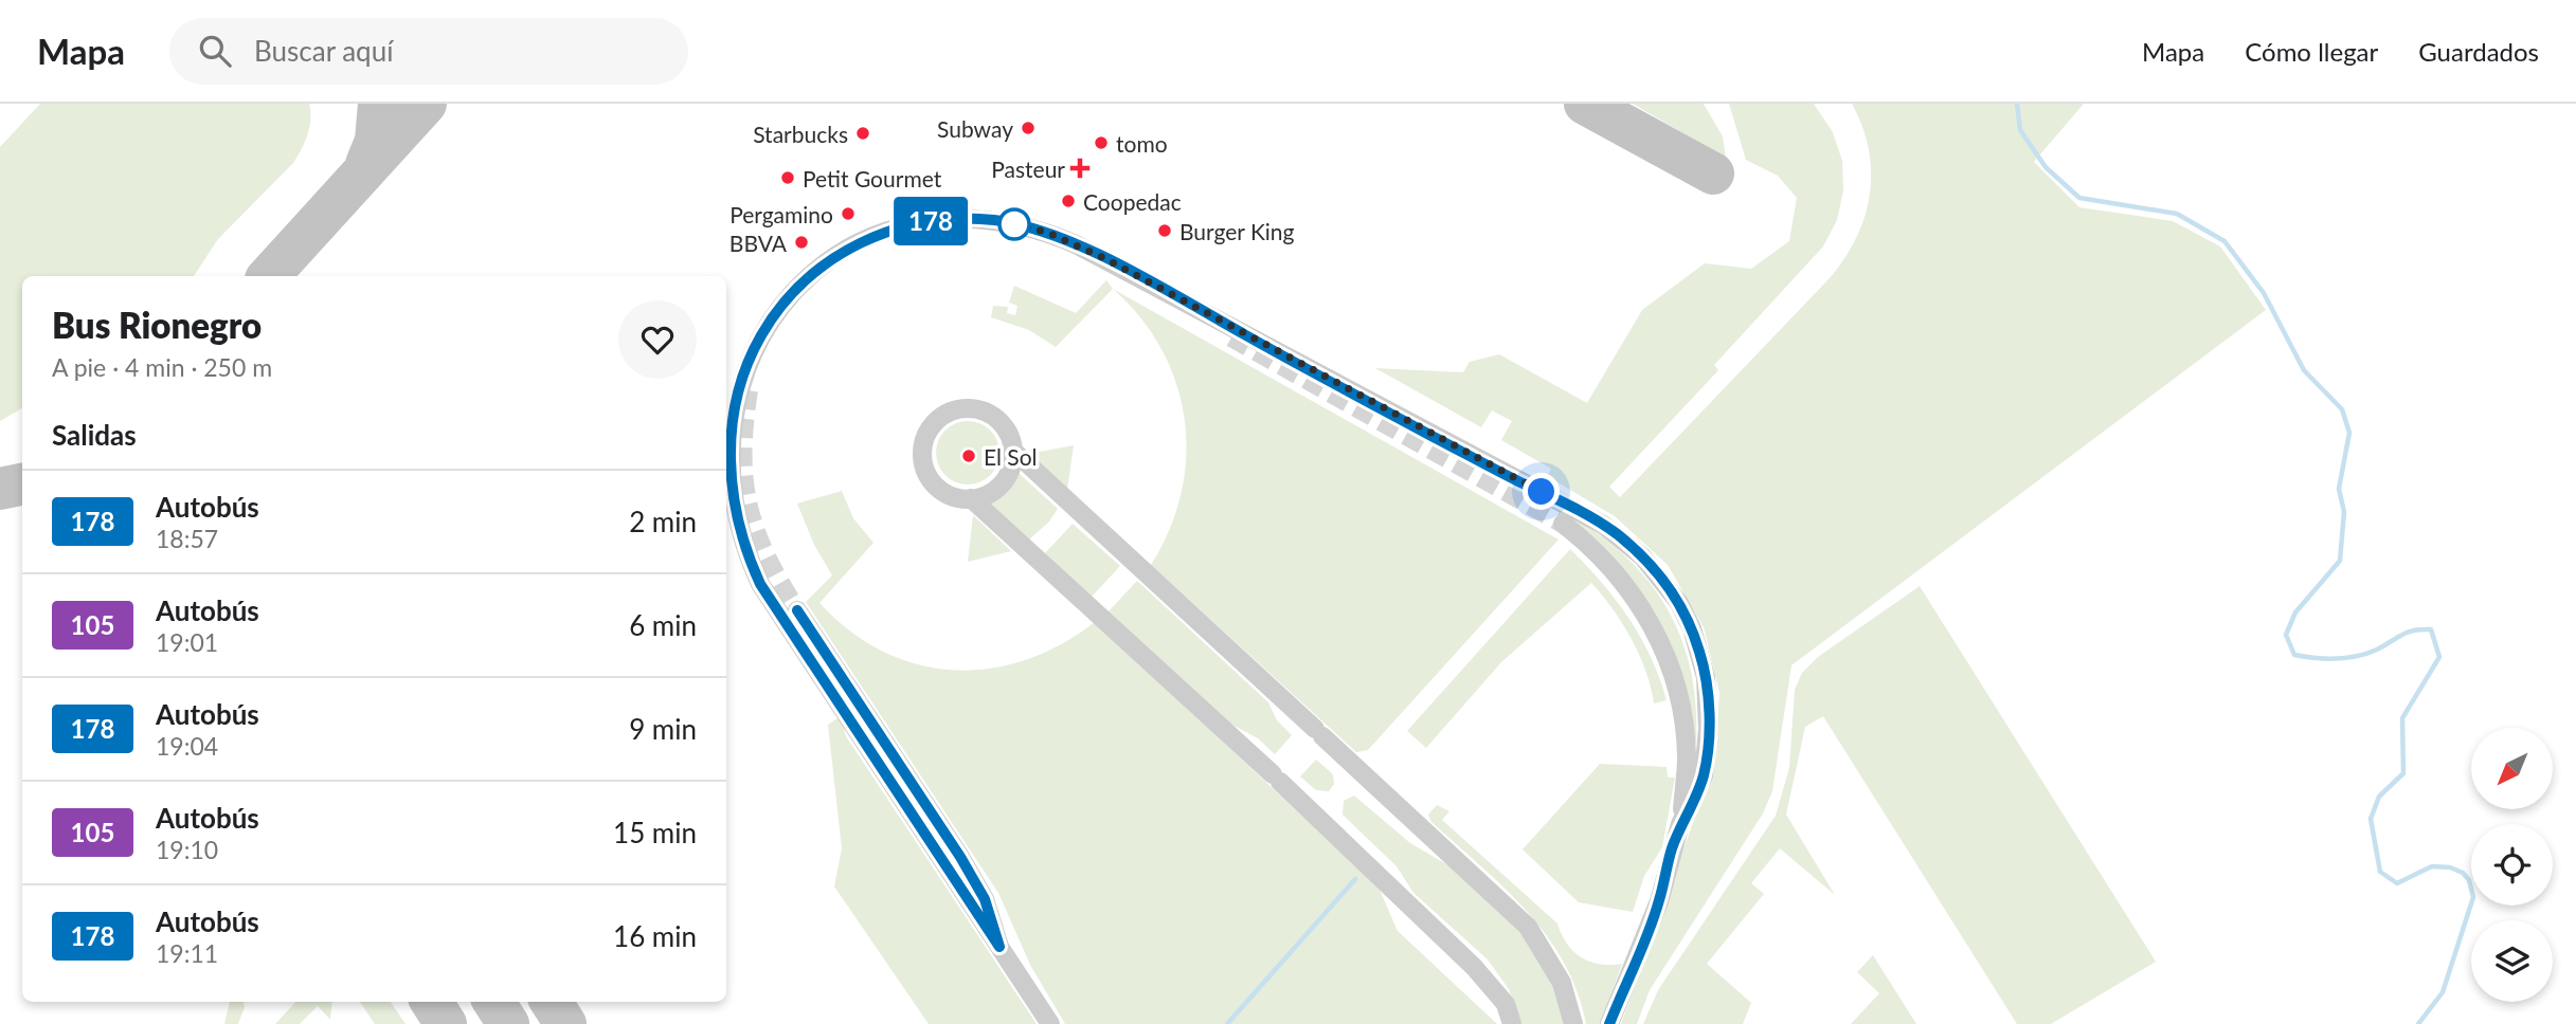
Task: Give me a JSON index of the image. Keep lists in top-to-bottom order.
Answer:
{
  "places": {
    "other": [
      "Subway",
      "Starbucks",
      "tomo",
      "Petit Gourmet",
      "Coopedac",
      "Pergamino",
      "Burger King",
      "BBVA",
      "El Sol"
    ],
    "health": ["Pasteur"]
  },
  "lines": ["bus line 178"],
  "north": "bottom left",
  "page": {
    "header": "Mapa",
    "search": "Buscar aquí",
    "nav": ["Mapa", "Cómo llegar", "Guardados"],
    "on_map": "178",
    "heading": [
      ["Bus Rionegro", "A pie · 4 min · 250 m"],
      "Salidas"
    ],
    "list": [
      {
        "mark": "178",
        "name": "Autobús",
        "note": "18:57",
        "value": "2 min"
      },
      {
        "mark": "105",
        "name": "Autobús",
        "note": "19:01",
        "value": "6 min"
      },
      {
        "mark": "178",
        "name": "Autobús",
        "note": "19:04",
        "value": "9 min"
      },
      {
        "mark": "105",
        "name": "Autobús",
        "note": "19:10",
        "value": "15 min"
      },
      {
        "mark": "178",
        "name": "Autobús",
        "note": "19:11",
        "value": "16 min"
      }
    ]
  }
}
